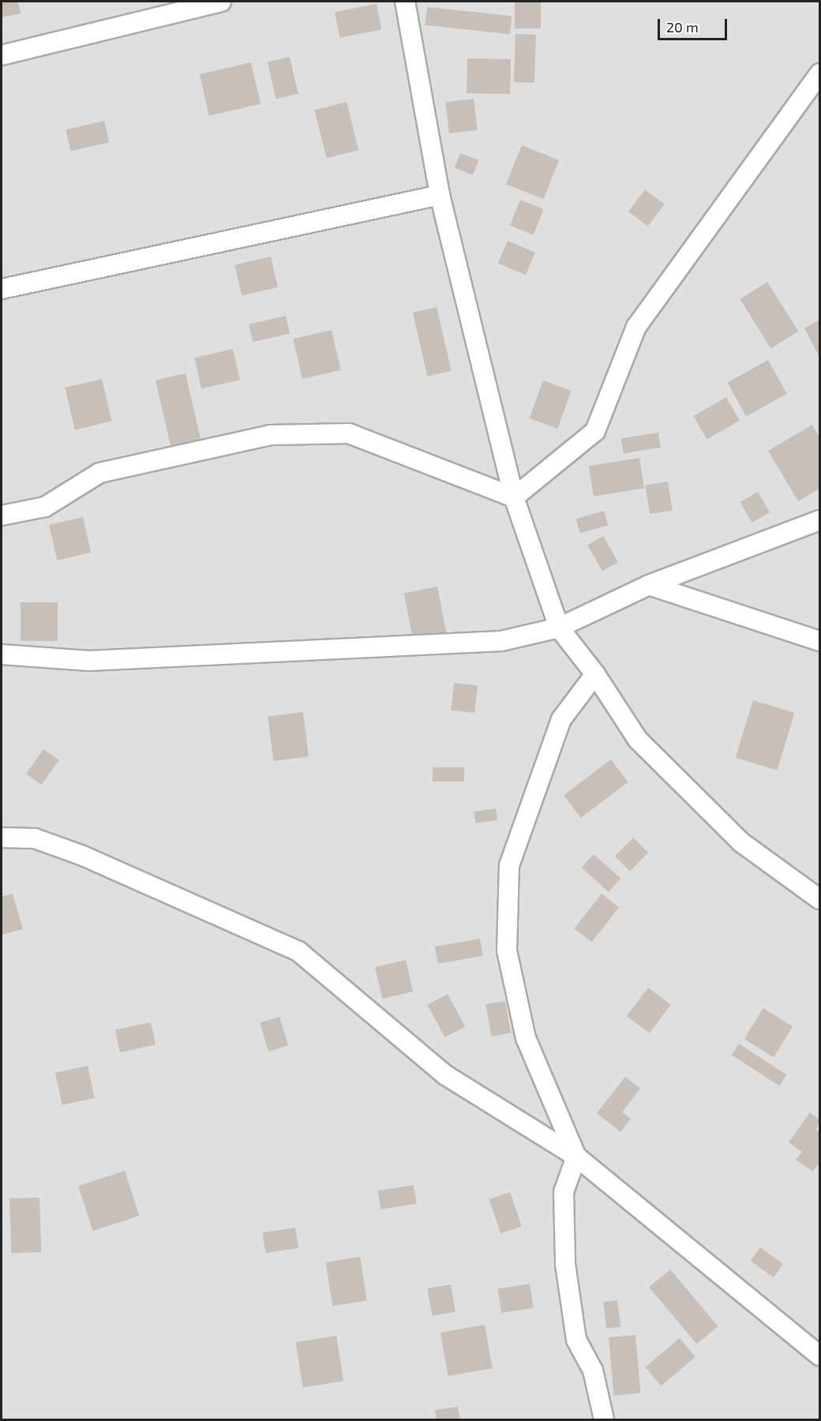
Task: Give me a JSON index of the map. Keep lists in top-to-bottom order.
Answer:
{
  "scale_bar": "20 m"
}
